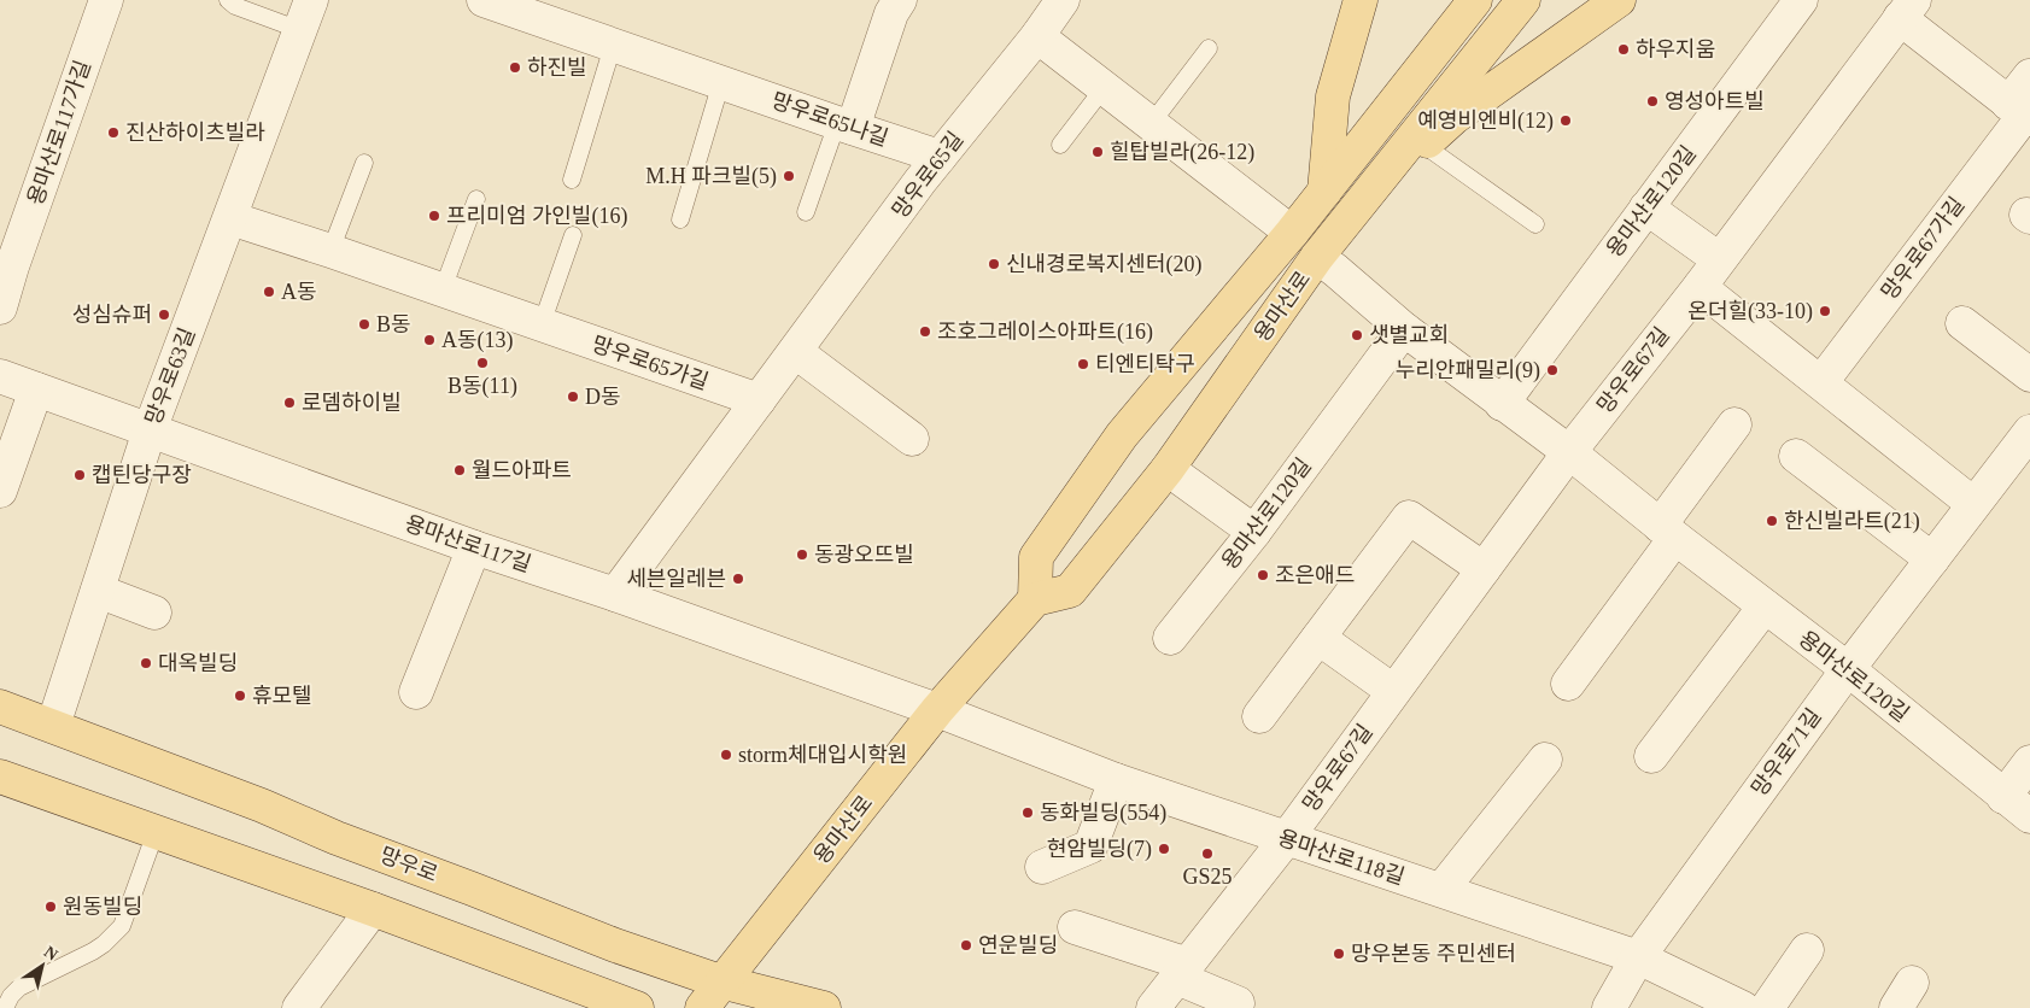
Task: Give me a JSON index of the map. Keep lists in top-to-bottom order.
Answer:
{
  "streets": {
    "main road": ["용마산로", "망우로"],
    "street": [
      "망우로65나길",
      "용마산로117가길",
      "망우로65길",
      "용마산로120길",
      "망우로67가길",
      "망우로65가길",
      "망우로67길",
      "망우로63길",
      "용마산로117길",
      "망우로71길",
      "용마산로118길"
    ]
  },
  "crossings": [
    ["망우로65나길", "망우로65길"],
    ["망우로65길", "망우로65가길"],
    ["망우로65길", "용마산로117길"],
    ["용마산로120길", "용마산로"],
    ["용마산로120길", "망우로67길"],
    ["용마산로120길", "망우로71길"],
    ["용마산로", "용마산로117길"],
    ["용마산로", "용마산로118길"],
    ["용마산로", "망우로"],
    ["망우로65가길", "망우로63길"],
    ["망우로67길", "용마산로118길"],
    ["망우로63길", "용마산로117길"],
    ["망우로63길", "망우로"],
    ["용마산로117길", "용마산로118길"],
    ["망우로71길", "용마산로118길"]
  ],
  "places": [
    "하우지움",
    "하진빌",
    "영성아트빌",
    "예영비엔비(12)",
    "진산하이츠빌라",
    "힐탑빌라(26-12)",
    "M.H 파크빌(5)",
    "프리미엄 가인빌(16)",
    "신내경로복지센터(20)",
    "A동",
    "온더힐(33-10)",
    "성심슈퍼",
    "B동",
    "조호그레이스아파트(16)",
    "샛별교회",
    "A동(13)",
    "B동(11)",
    "티엔티탁구",
    "누리안패밀리(9)",
    "D동",
    "로뎀하이빌",
    "월드아파트",
    "캡틴당구장",
    "한신빌라트(21)",
    "동광오뜨빌",
    "조은애드",
    "세븐일레븐",
    "대옥빌딩",
    "휴모텔",
    "storm체대입시학원",
    "동화빌딩(554)",
    "현암빌딩(7)",
    "GS25",
    "원동빌딩",
    "연운빌딩",
    "망우본동 주민센터"
  ],
  "north": "top right"
}
